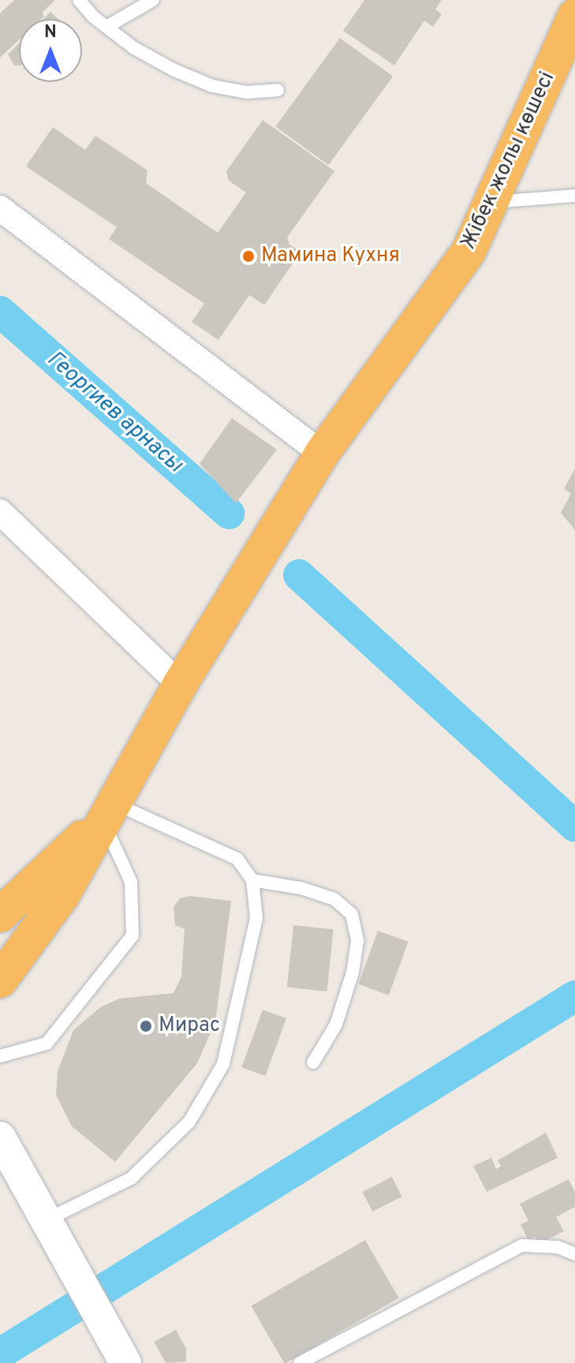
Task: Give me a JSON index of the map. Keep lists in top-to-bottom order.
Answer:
{
  "streets": {
    "highway": ["Жібек жолы көшесі"]
  },
  "water": ["Георгиев арнасы"],
  "places": ["Мамина Кухня", "Мирас"],
  "north": "top"
}
